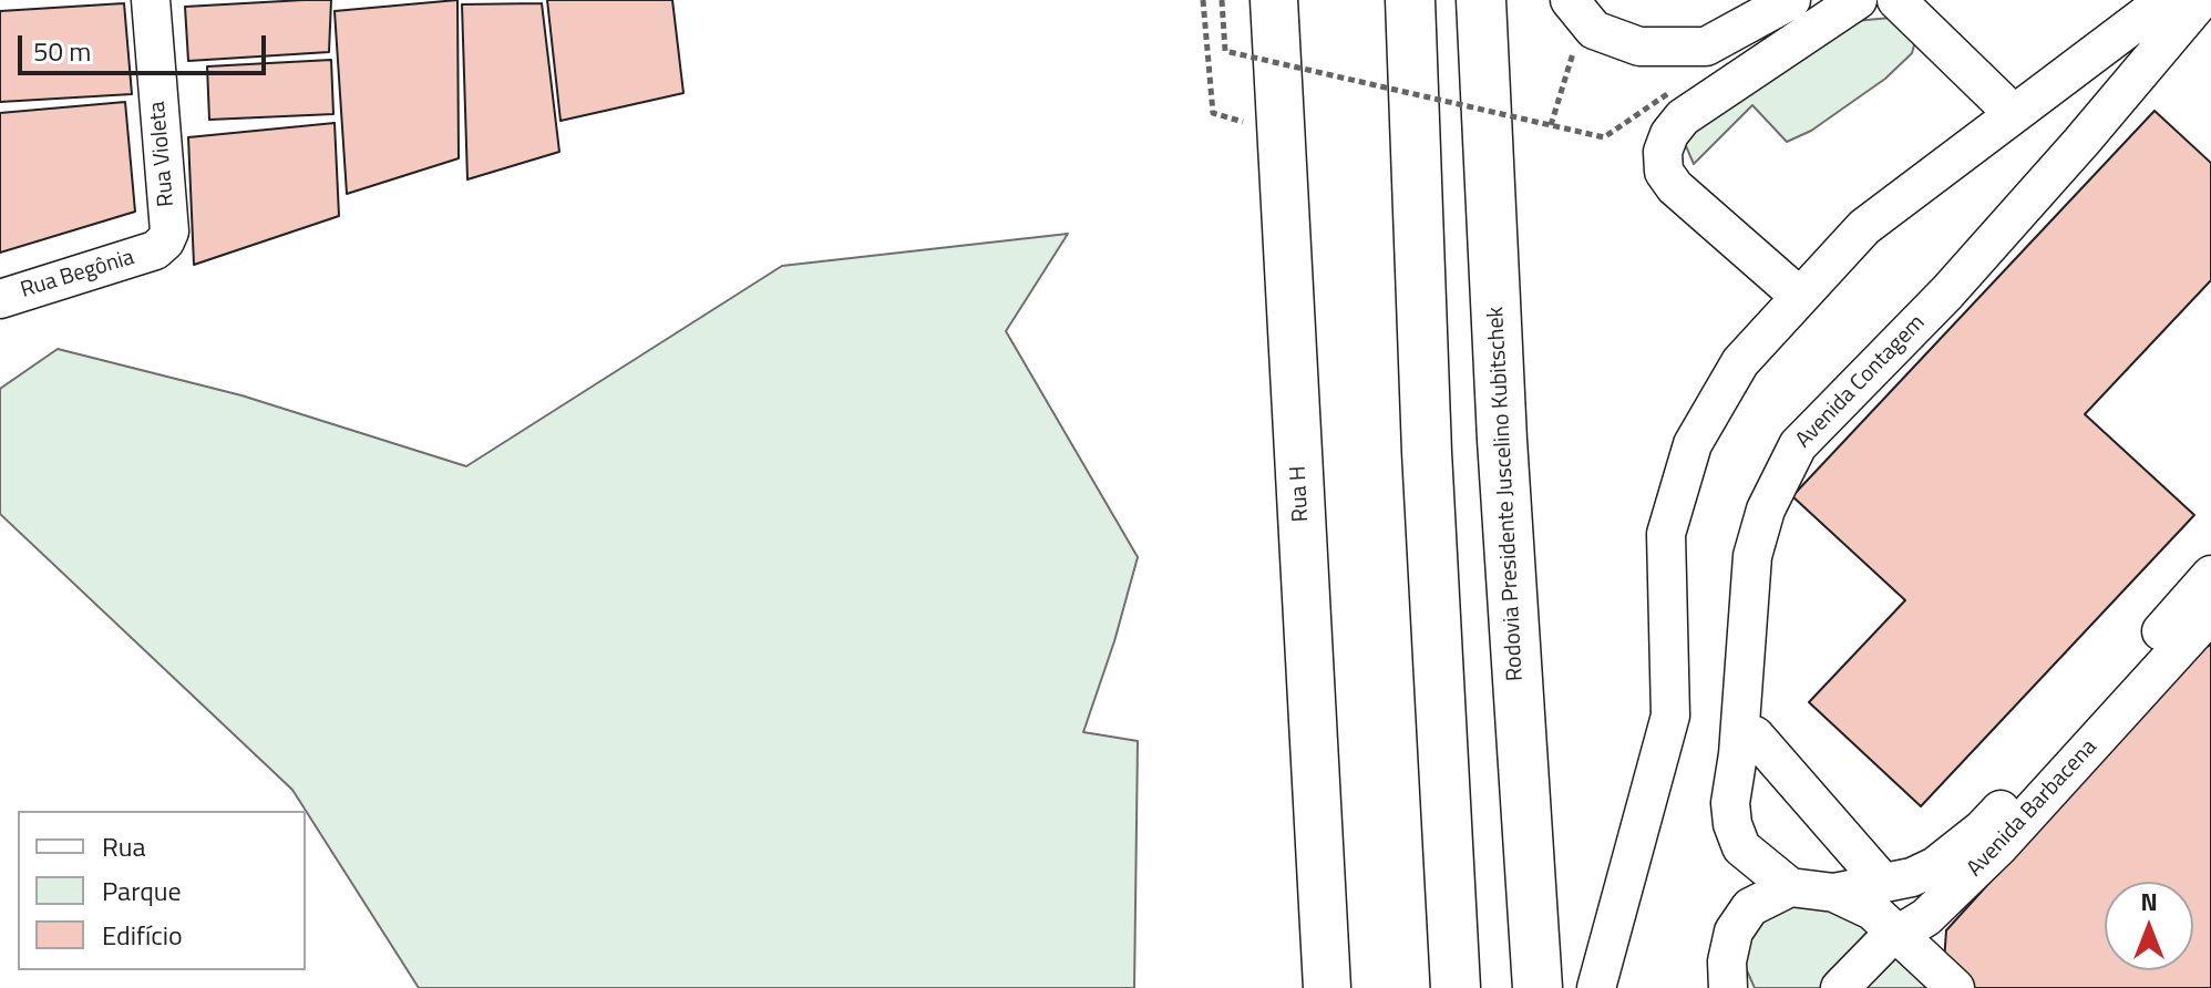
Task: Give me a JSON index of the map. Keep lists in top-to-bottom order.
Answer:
{
  "streets": {
    "highway": ["Rodovia Presidente Juscelino Kubitschek"],
    "main road": ["Rua H"],
    "street": [
      "Rua Violeta",
      "Rua Begônia",
      "Avenida Contagem",
      "Avenida Barbacena"
    ]
  },
  "crossings": [
    ["Rua Violeta", "Rua Begônia"]
  ],
  "legend": ["Rua", "Parque", "Edifício"],
  "scale_bar": "50 m",
  "north": "top"
}
